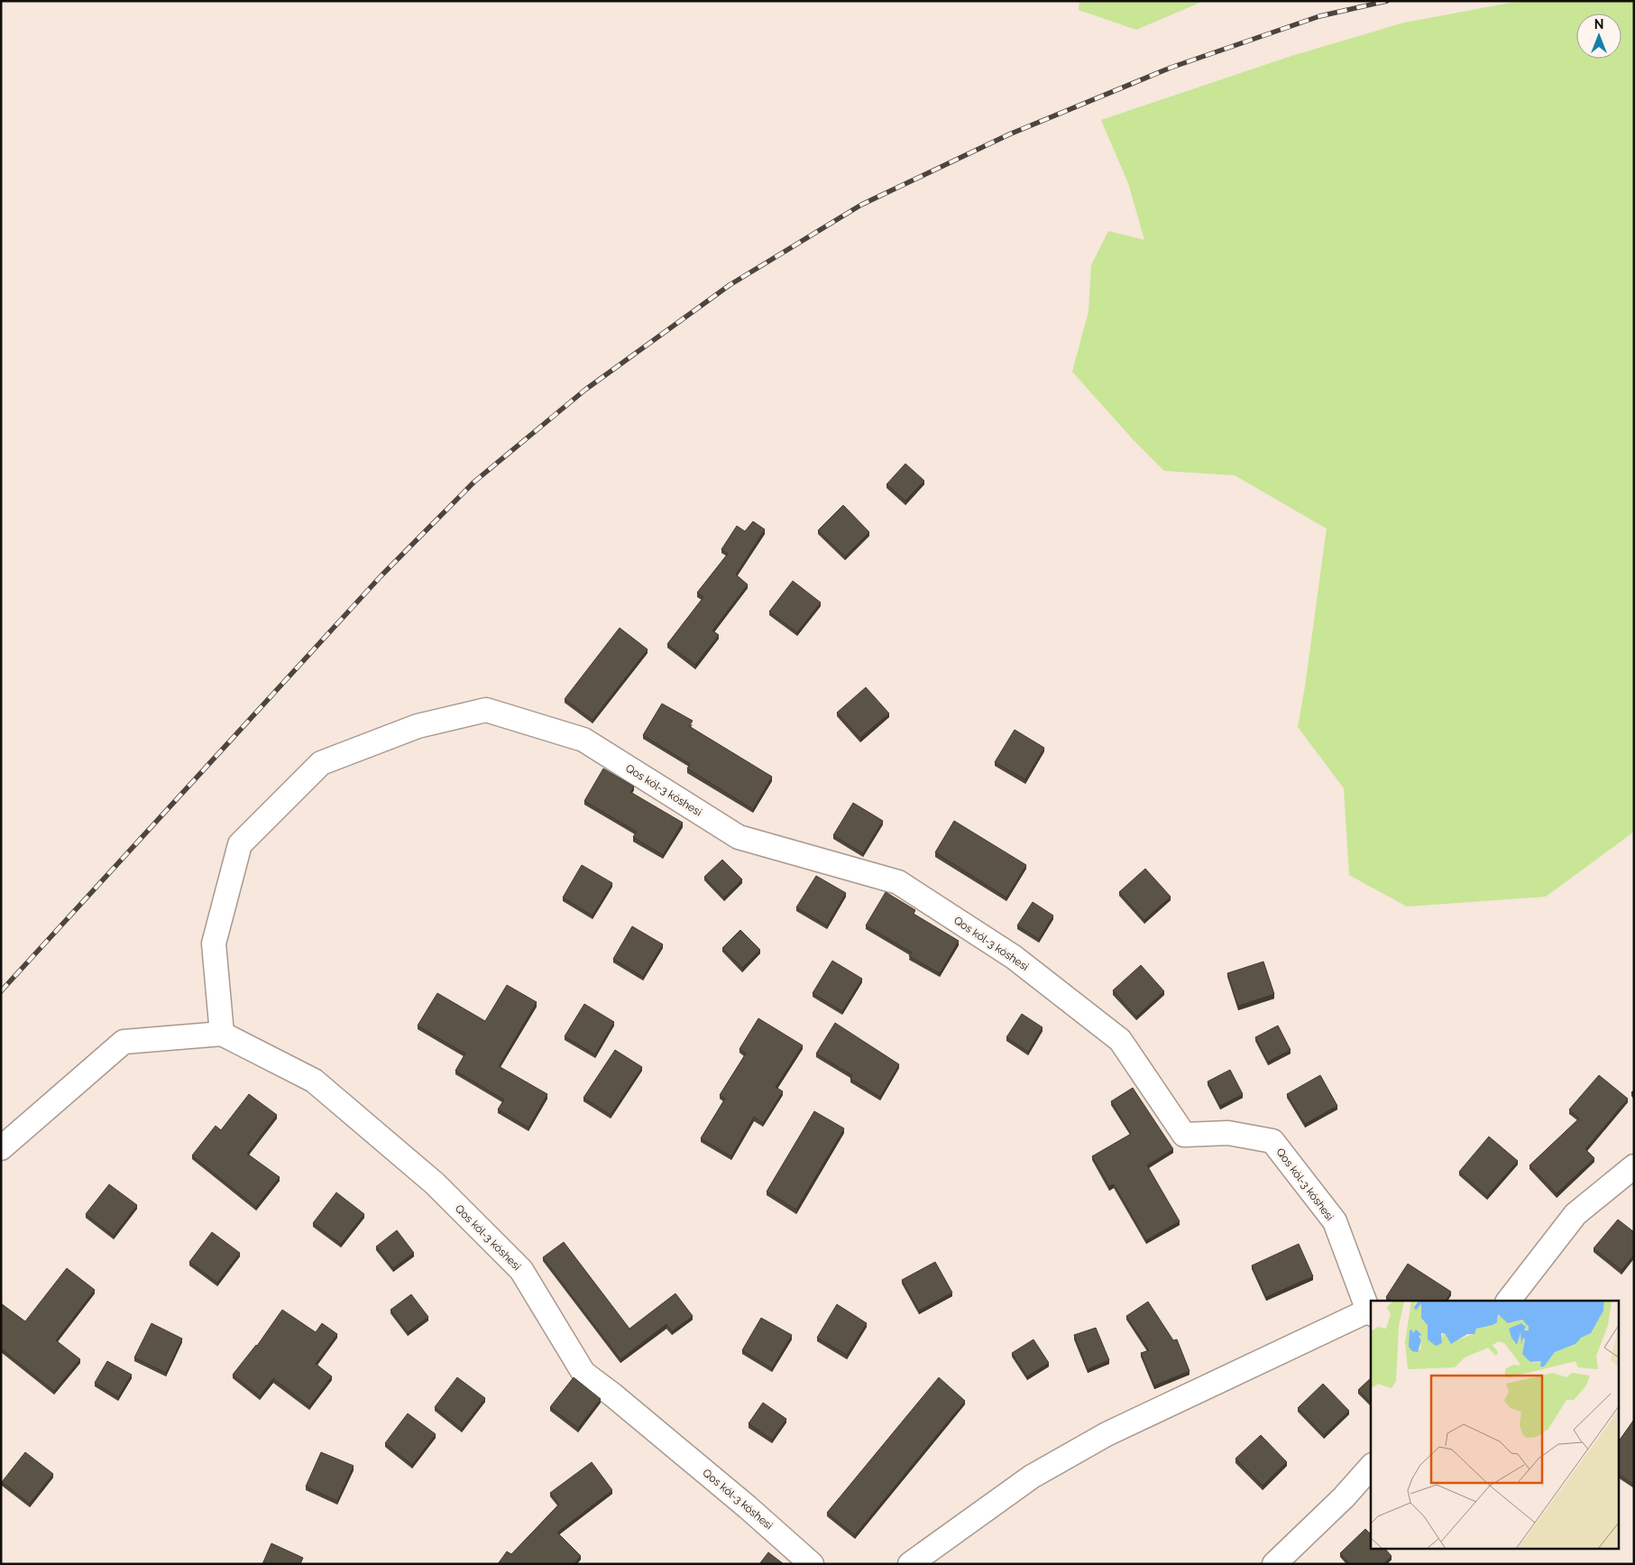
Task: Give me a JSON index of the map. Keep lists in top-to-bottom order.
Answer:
{
  "streets": {
    "street": ["Qos kól-3 kóshesi"]
  },
  "north": "top"
}
